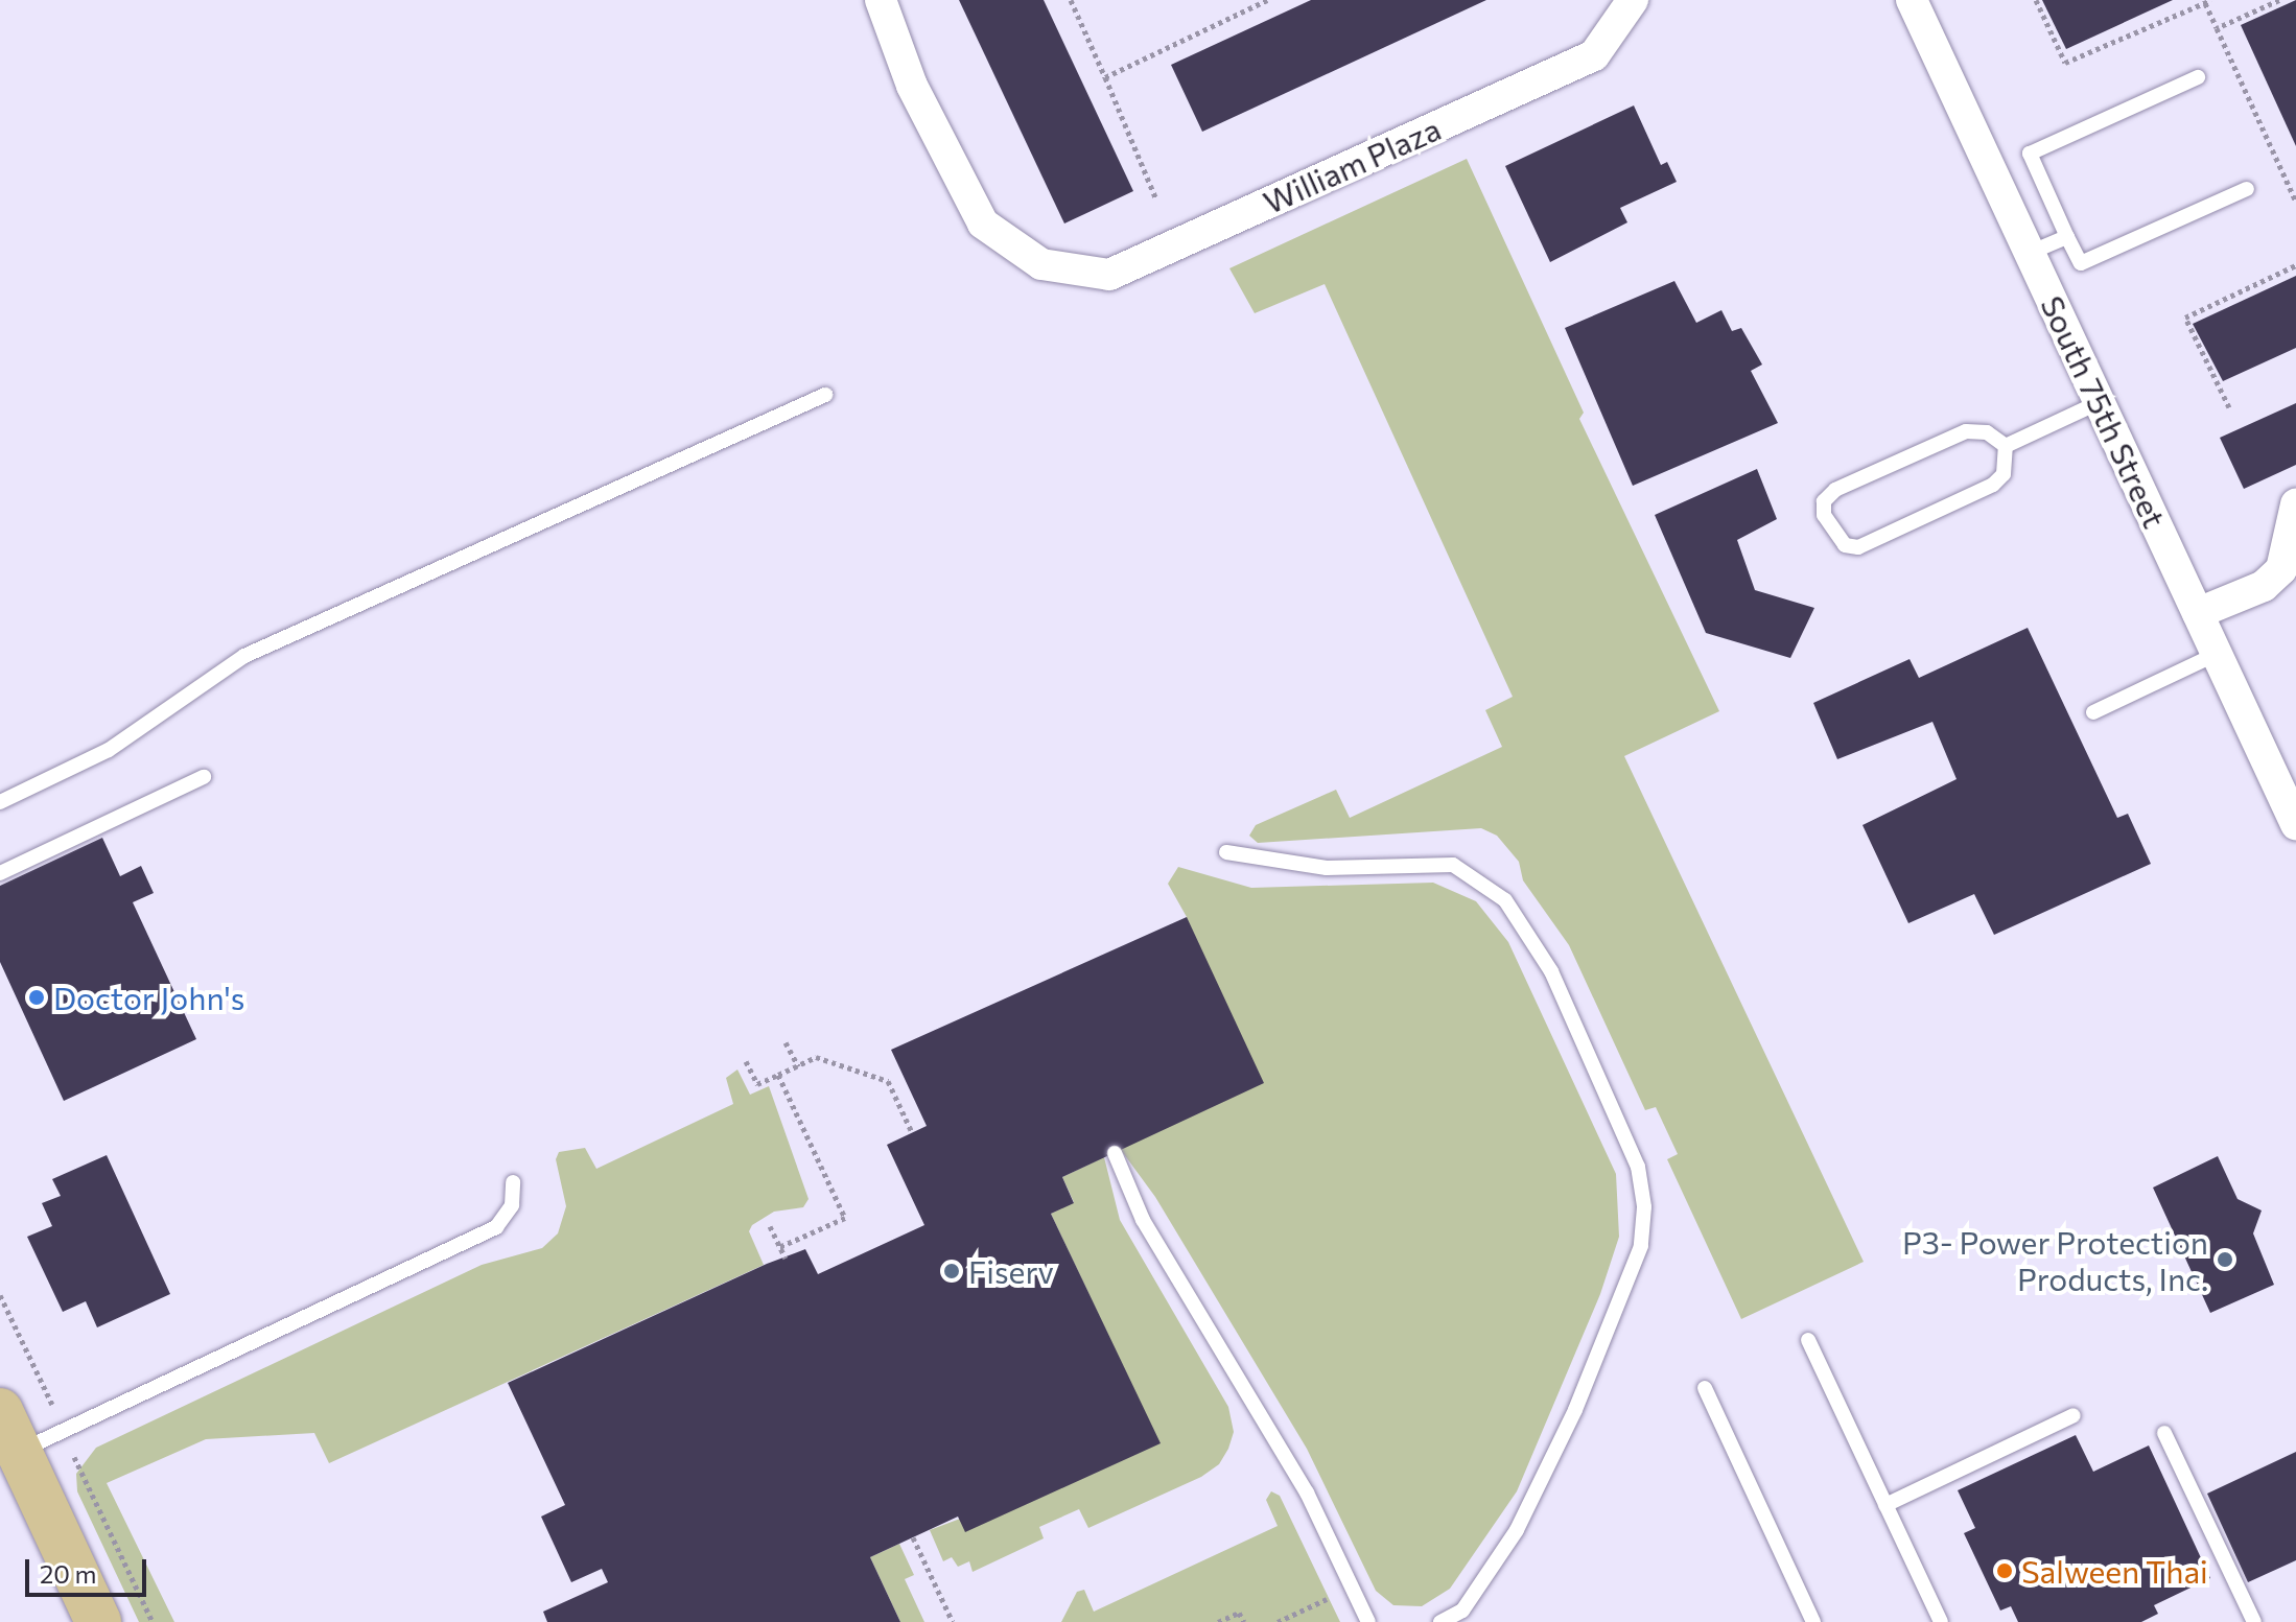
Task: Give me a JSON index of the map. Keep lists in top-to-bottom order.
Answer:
{
  "streets": {
    "street": ["William Plaza", "South 75th Street"]
  },
  "places": [
    "Doctor John's",
    "P3- Power Protection Products, Inc.",
    "Fiserv",
    "Salween Thai"
  ],
  "scale_bar": "20 m"
}
